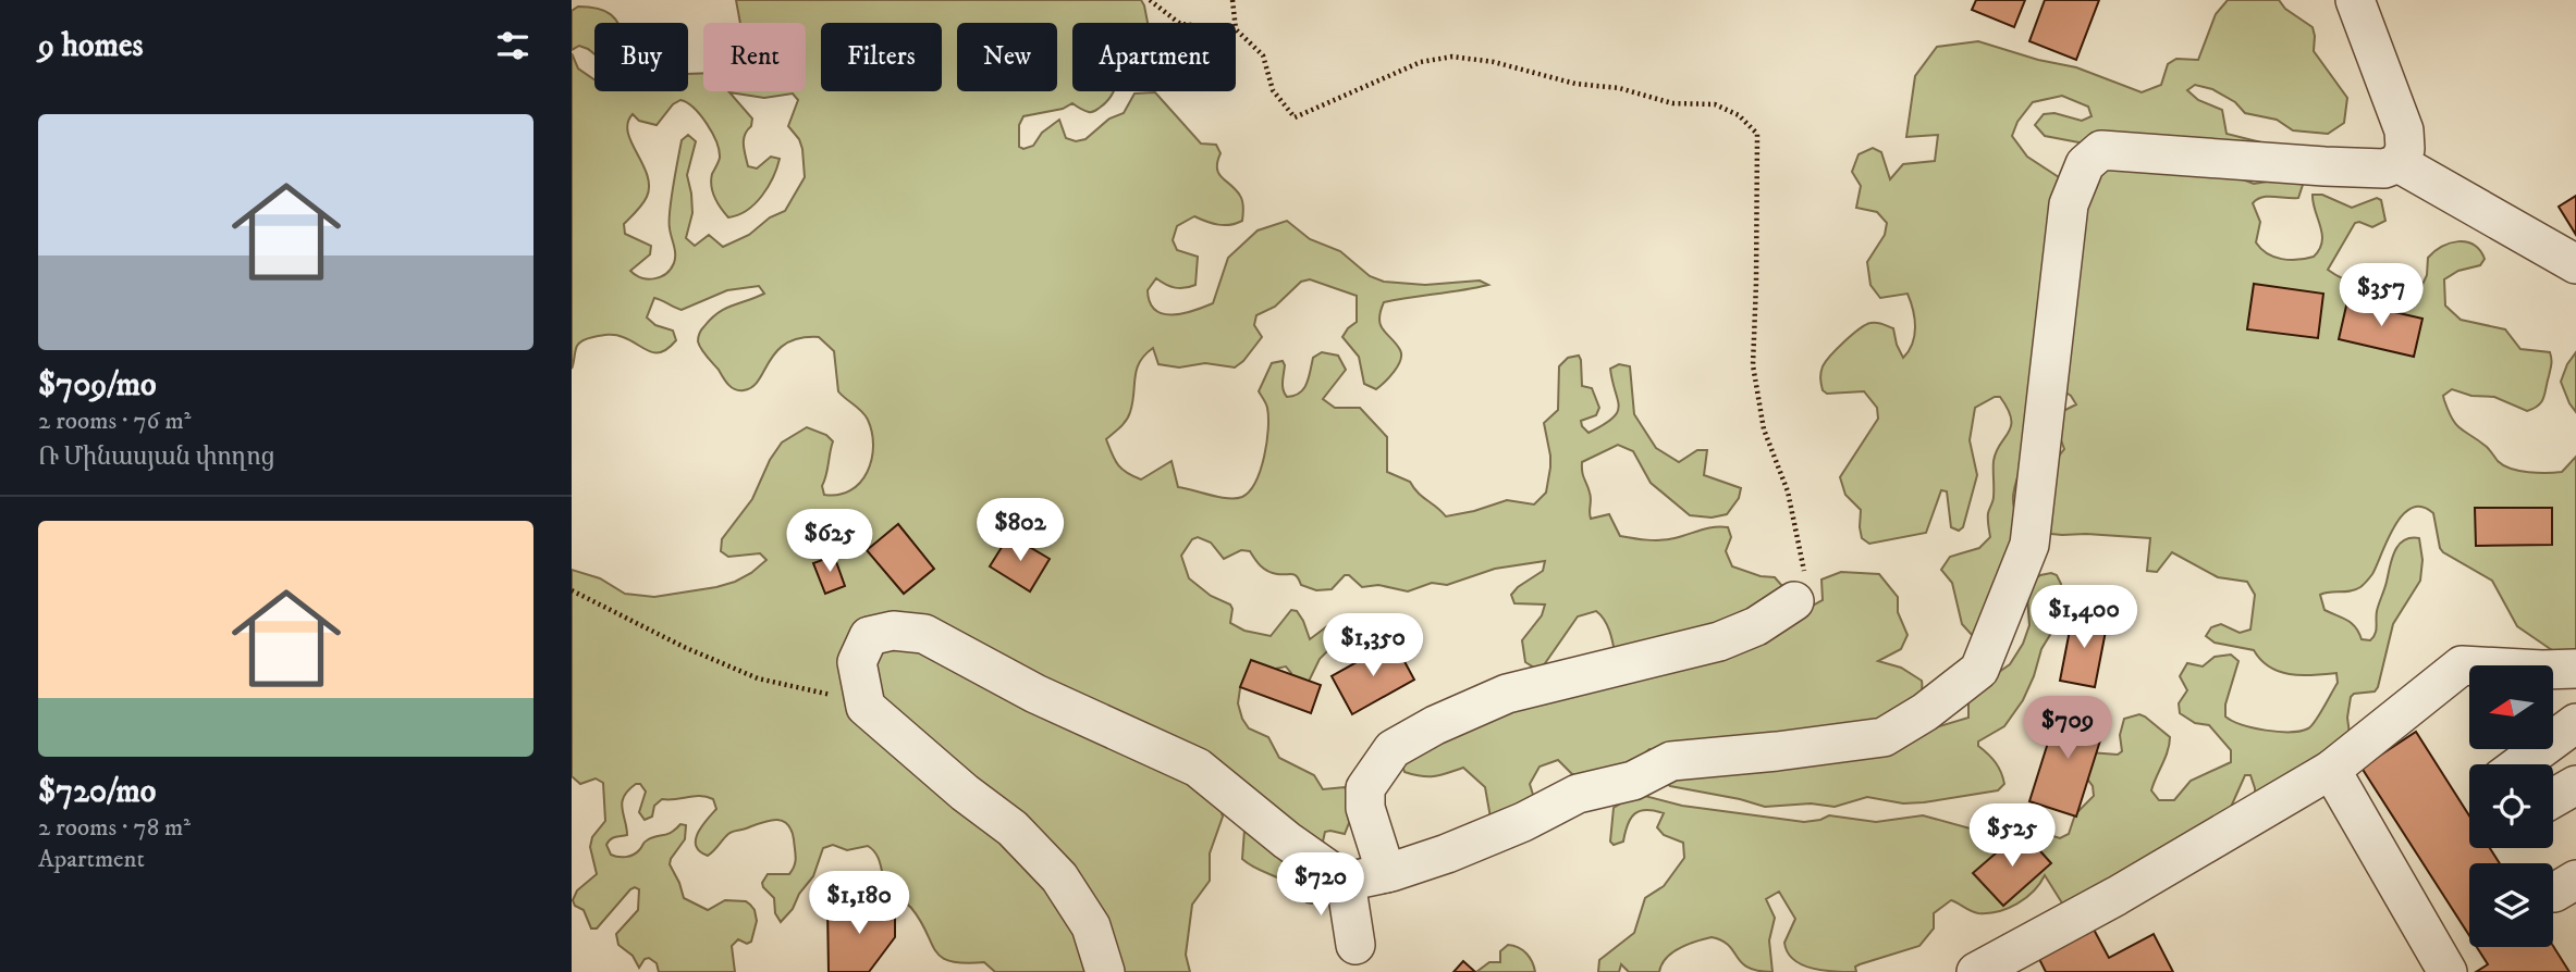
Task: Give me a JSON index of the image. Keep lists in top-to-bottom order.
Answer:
{
  "north": "left",
  "page": {
    "heading": "9 homes",
    "chip": [
      "Buy",
      "Rent",
      "Filters",
      "New",
      "Apartment"
    ],
    "list": [
      {
        "name": "$709/mo",
        "note": "2 rooms · 76 m² · Ռ Մինասյան փողոց"
      },
      {
        "name": "$720/mo",
        "note": "2 rooms · 78 m² · Apartment"
      }
    ],
    "price": [
      "$357",
      "$802",
      "$625",
      "$1,400",
      "$1,350",
      "$709",
      "$525",
      "$720",
      "$1,180"
    ]
  }
}
